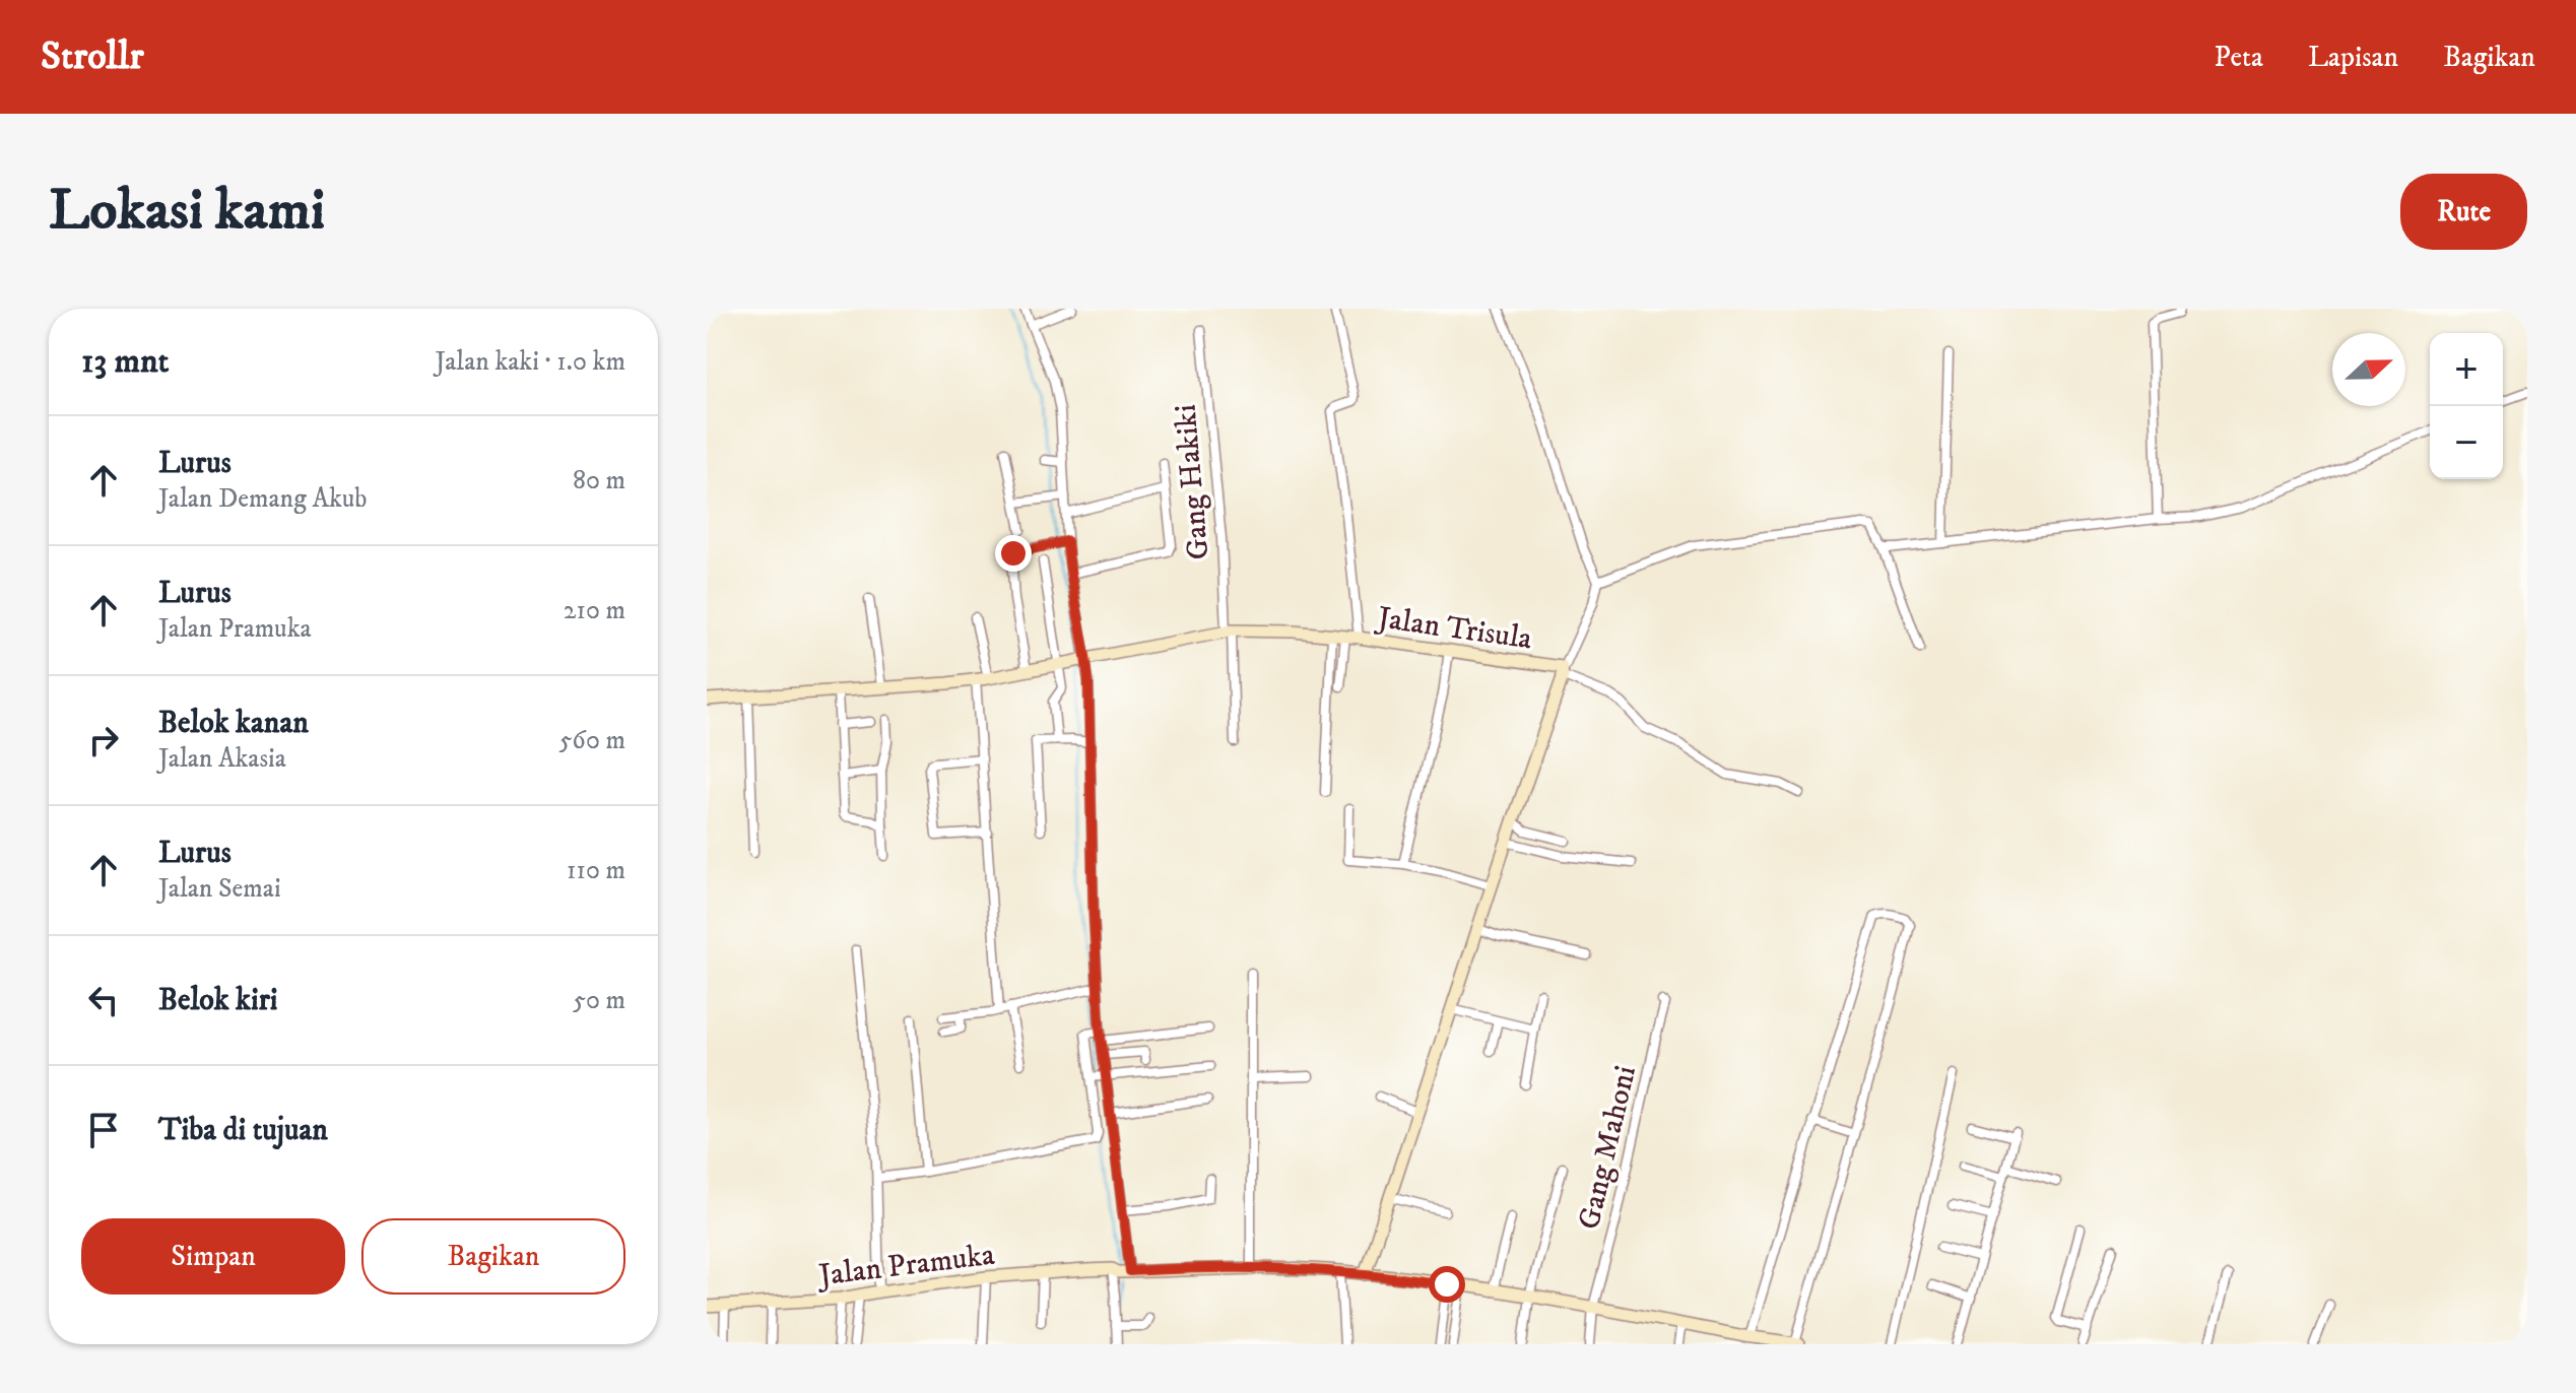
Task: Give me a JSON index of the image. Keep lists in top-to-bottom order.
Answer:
{
  "streets": {
    "street": [
      "Gang Hakiki",
      "Jalan Trisula",
      "Gang Mahoni",
      "Jalan Pramuka"
    ]
  },
  "crossings": [
    ["Gang Hakiki", "Jalan Trisula"],
    ["Jalan Trisula", "Jalan Pramuka"],
    ["Gang Mahoni", "Jalan Pramuka"]
  ],
  "north": "right",
  "page": {
    "header": "Strollr",
    "nav": ["Peta", "Lapisan", "Bagikan"],
    "buttons": [
      "Rute",
      ["Simpan", "Bagikan"]
    ],
    "title": "Lokasi kami",
    "heading": ["13 mnt", "Jalan kaki · 1.0 km"],
    "map_buttons": ["+", "−"],
    "list": [
      ["Lurus", "Jalan Demang Akub", "80 m"],
      ["Lurus", "Jalan Pramuka", "210 m"],
      ["Belok kanan", "Jalan Akasia", "560 m"],
      ["Lurus", "Jalan Semai", "110 m"],
      ["Belok kiri", "50 m"],
      "Tiba di tujuan"
    ]
  }
}
